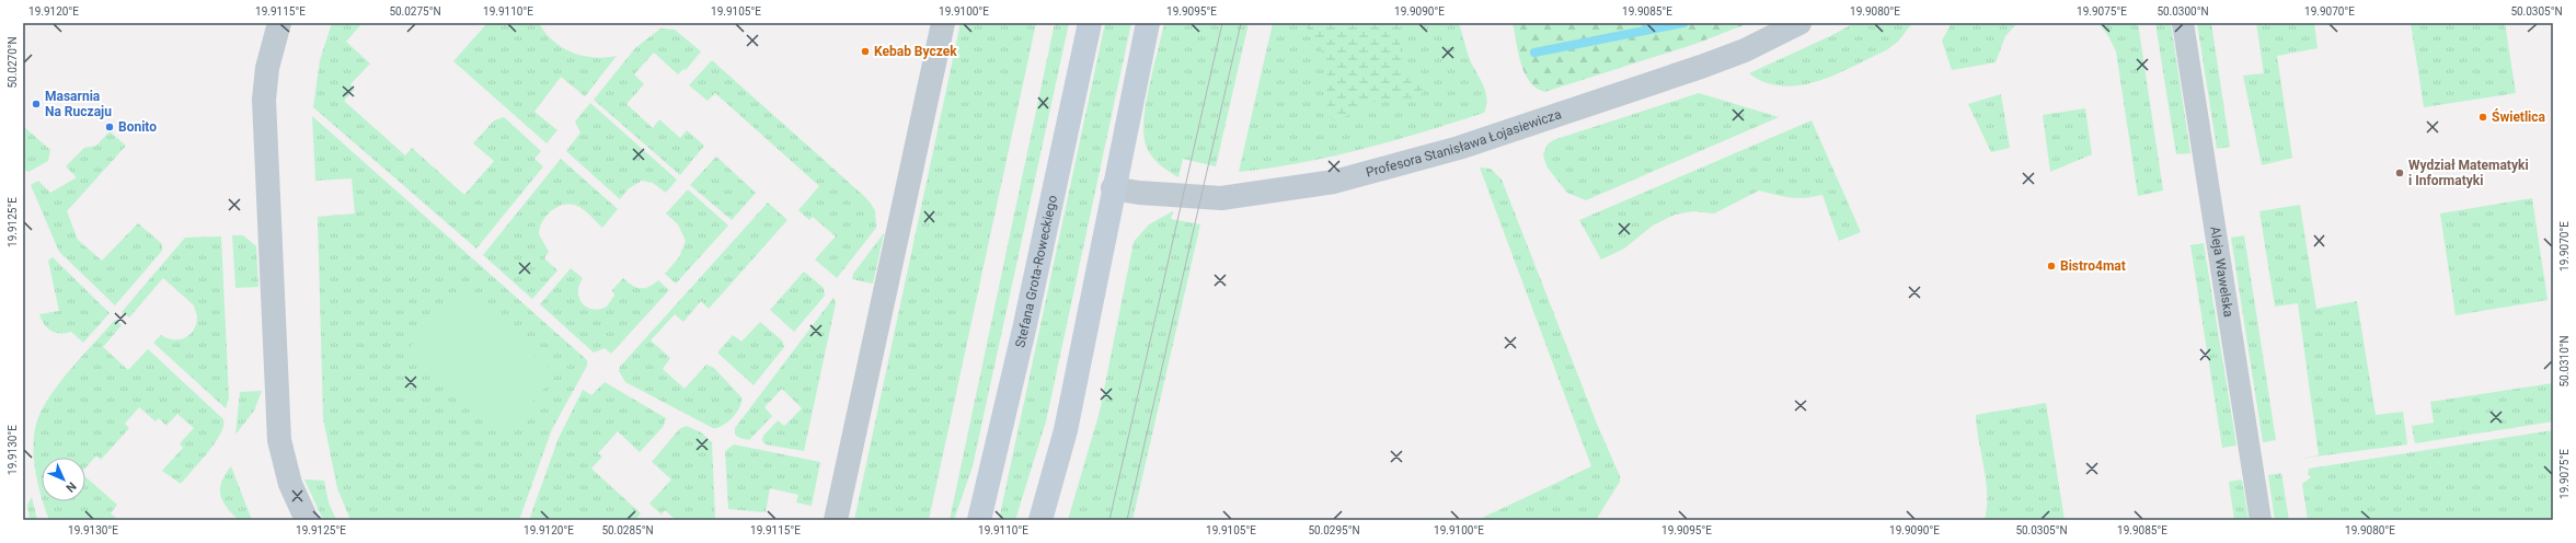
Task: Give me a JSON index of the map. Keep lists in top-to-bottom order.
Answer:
{
  "streets": {
    "main road": ["Stefana Grota-Roweckiego"],
    "street": ["Profesora Stanisława Łojasiewicza", "Aleja Wawelska"]
  },
  "places": [
    "Kebab Byczek",
    "Masarnia Na Ruczaju",
    "Świetlica",
    "Bonito",
    "Wydział Matematyki i Informatyki",
    "Bistro4mat"
  ],
  "north": "bottom right",
  "coordinates": [
    "19.9120°E",
    "19.9115°E",
    "50.0275°N",
    "19.9110°E",
    "19.9105°E",
    "19.9100°E",
    "19.9095°E",
    "19.9090°E",
    "19.9085°E",
    "19.9080°E",
    "19.9075°E",
    "50.0300°N",
    "19.9070°E",
    "50.0305°N",
    "50.0270°N",
    "19.9125°E",
    "50.0310°N",
    "19.9130°E",
    "50.0285°N",
    "50.0295°N"
  ]
}
